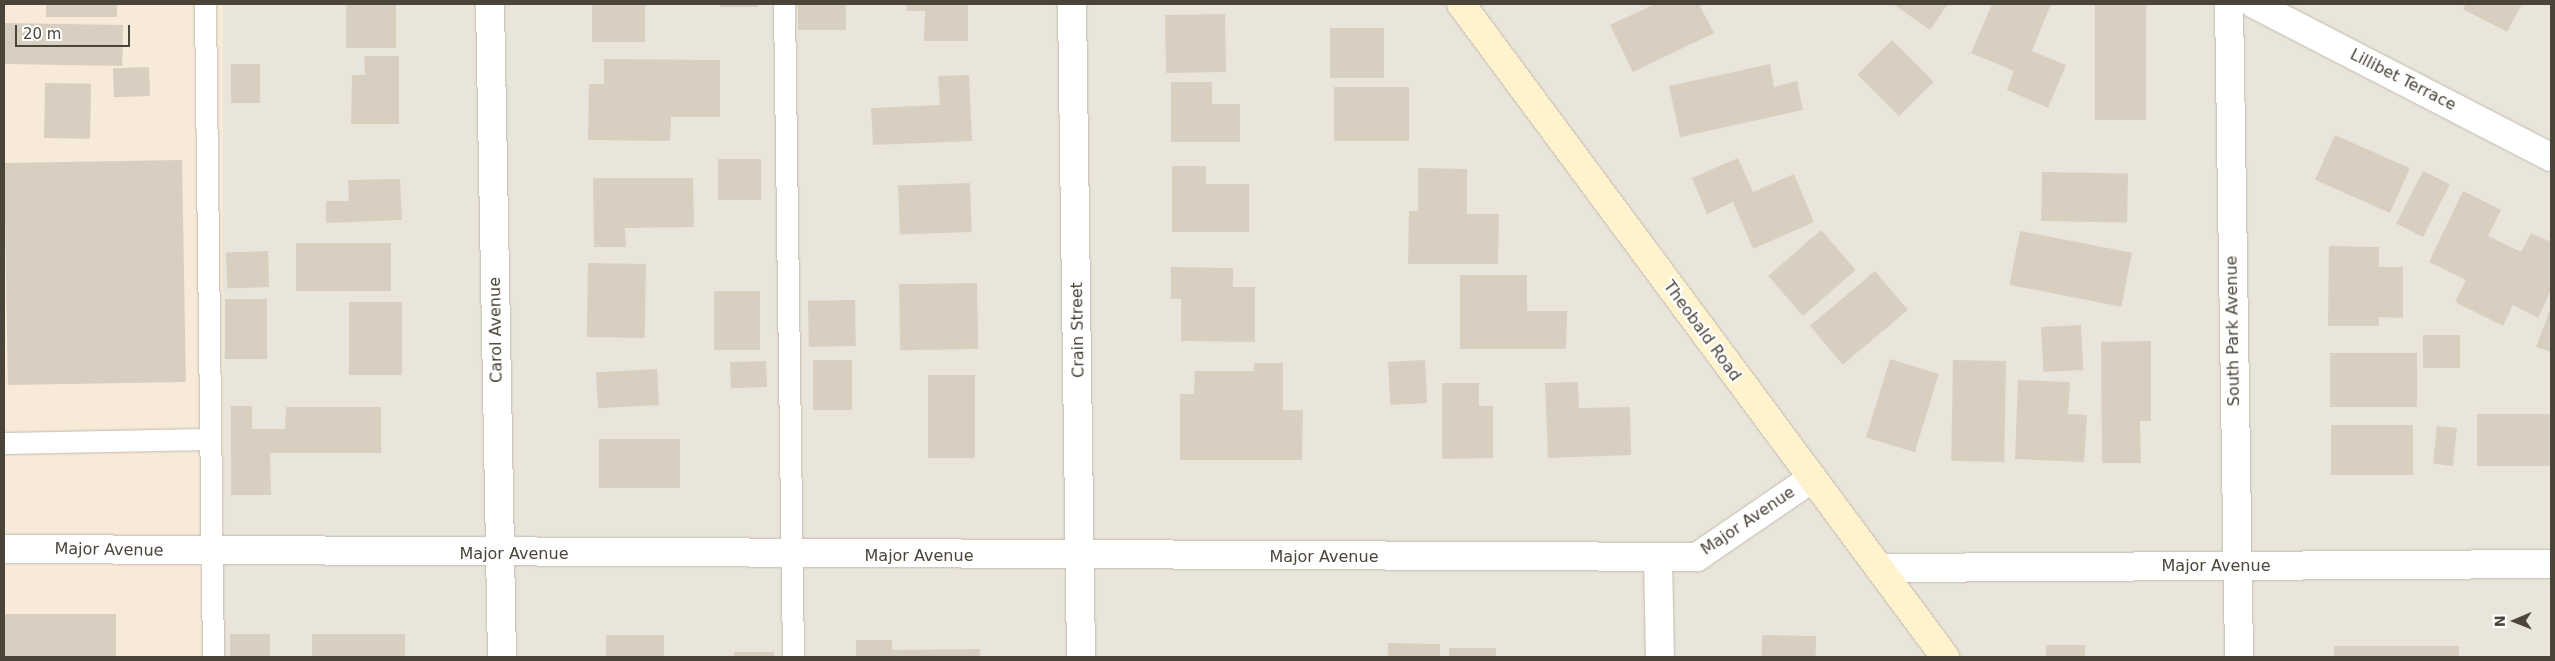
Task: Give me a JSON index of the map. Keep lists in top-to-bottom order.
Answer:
{
  "streets": {
    "street": [
      "Lillibet Terrace",
      "Carol Avenue",
      "Crain Street",
      "Theobald Road",
      "South Park Avenue",
      "Major Avenue"
    ]
  },
  "crossings": [
    ["Carol Avenue", "Major Avenue"],
    ["Crain Street", "Major Avenue"],
    ["Theobald Road", "Major Avenue"],
    ["South Park Avenue", "Major Avenue"]
  ],
  "scale_bar": "20 m",
  "north": "left"
}
